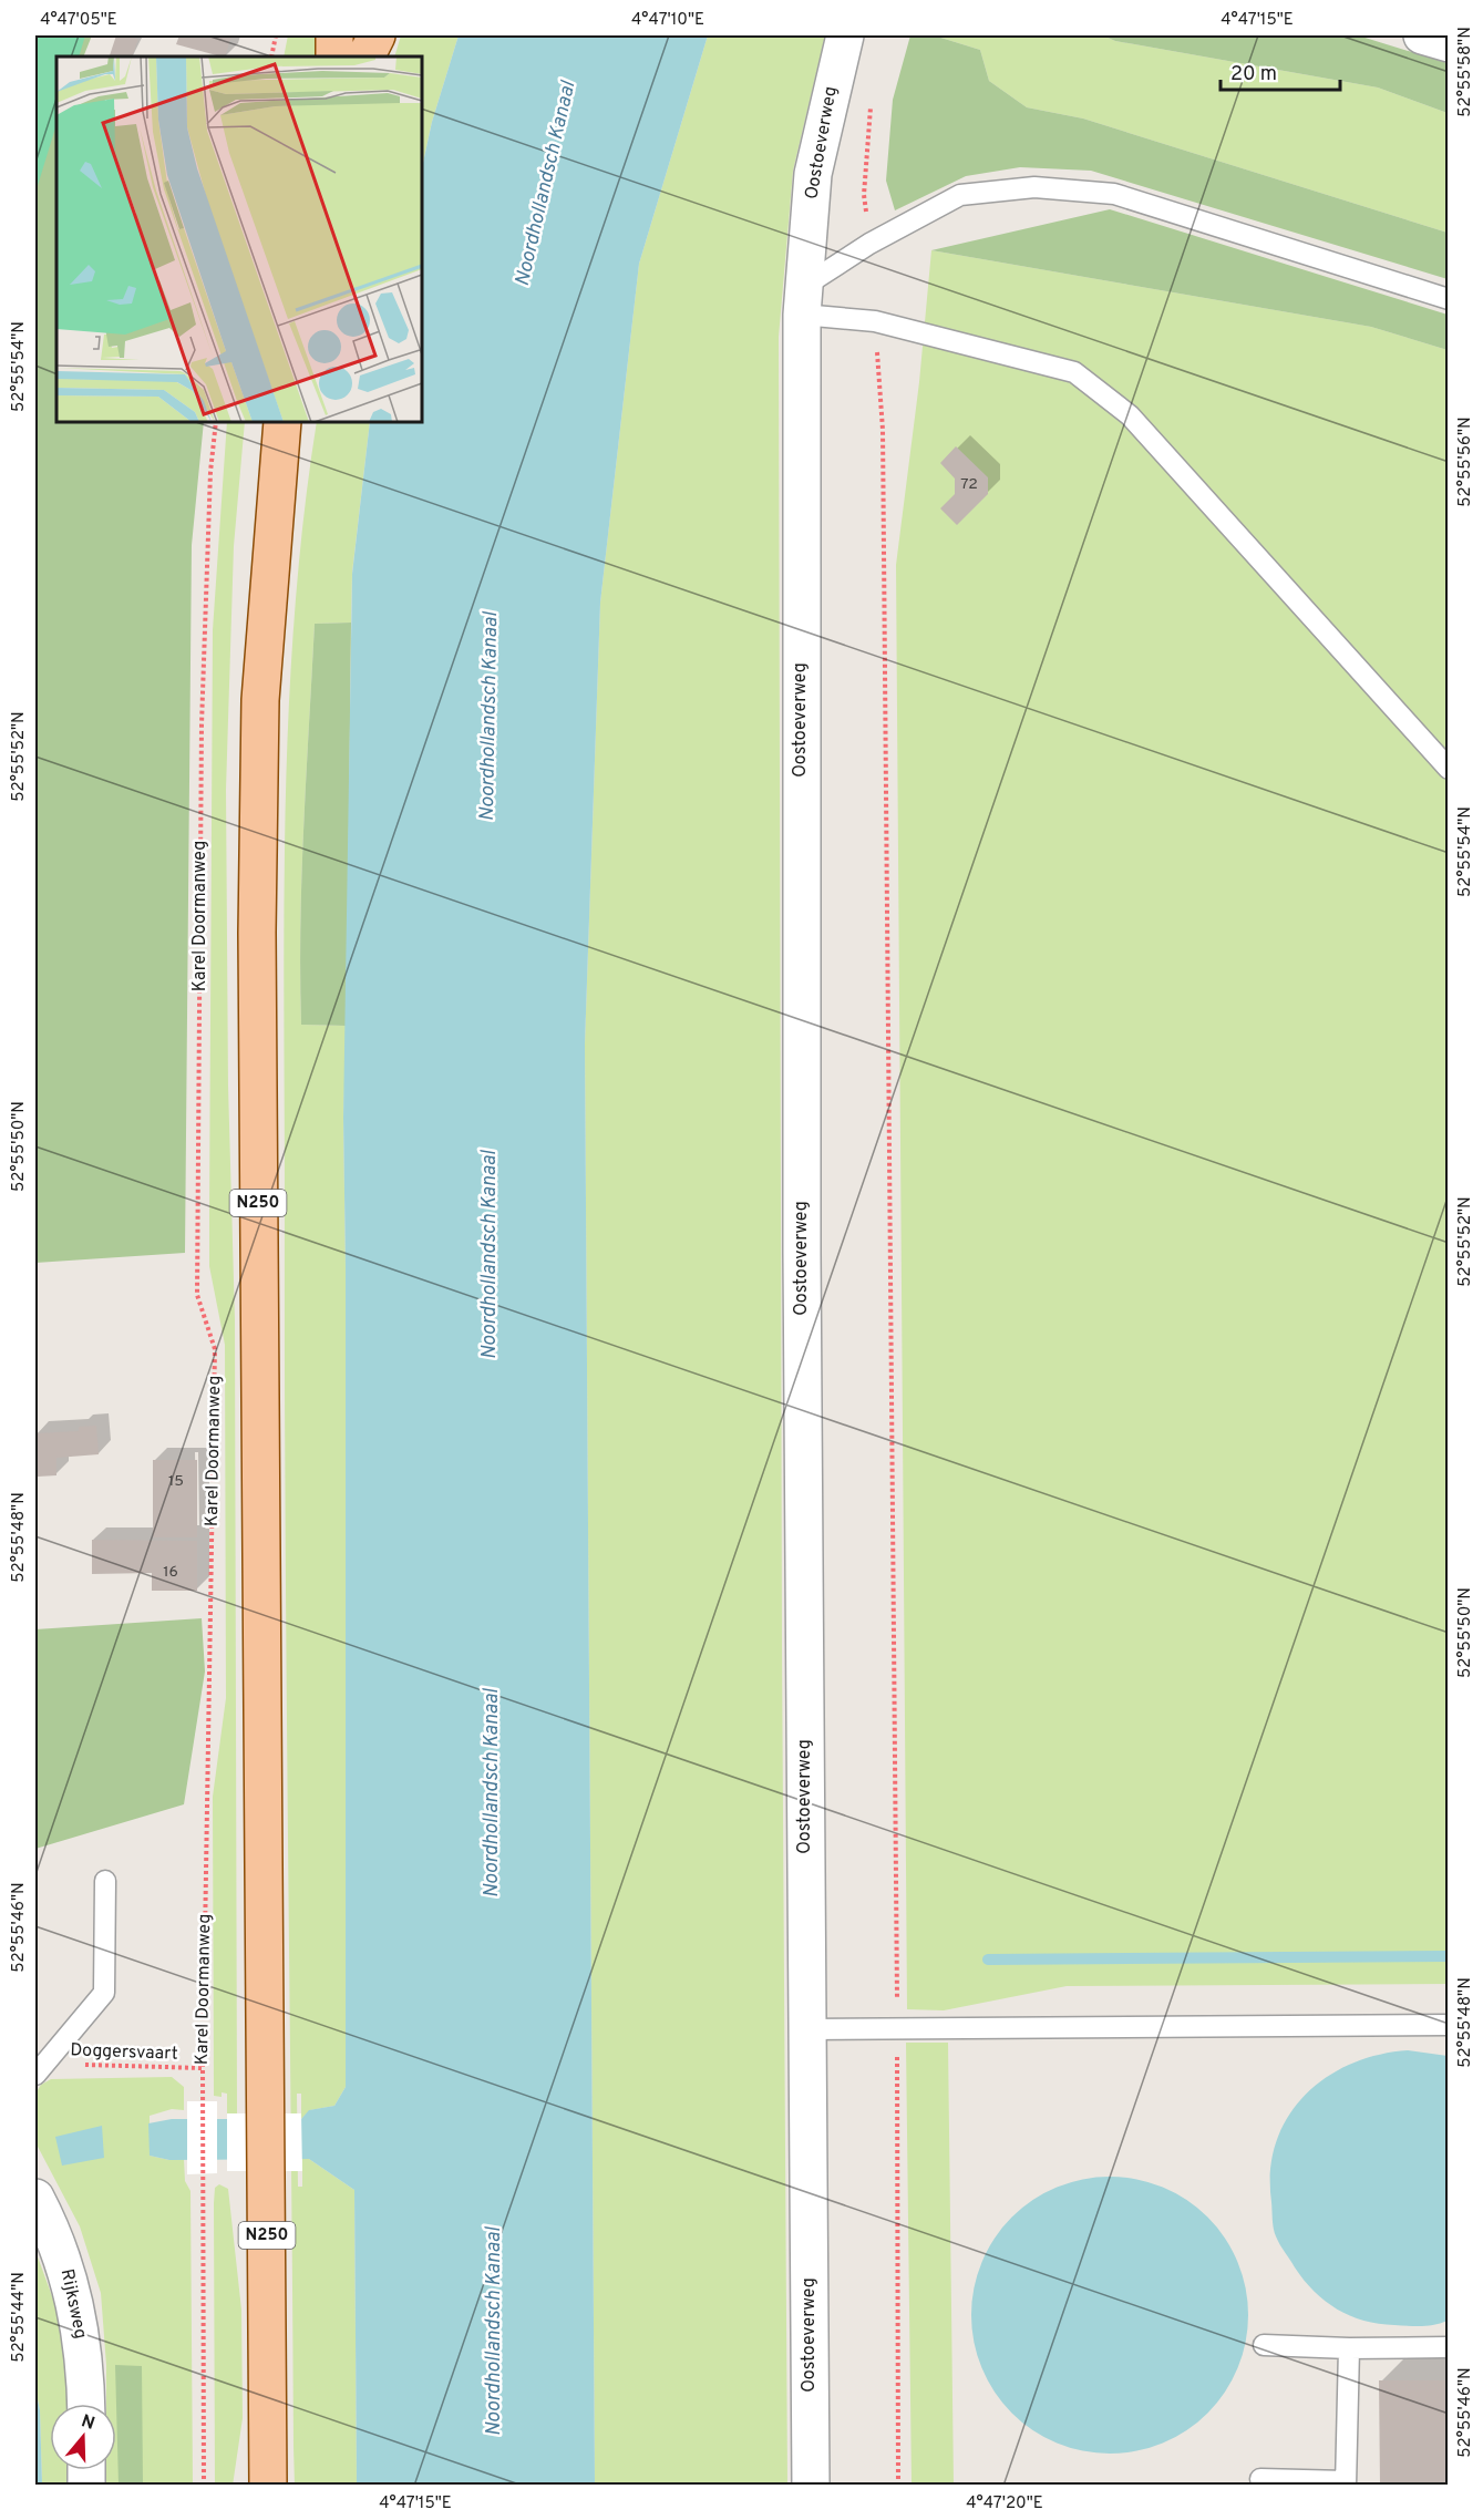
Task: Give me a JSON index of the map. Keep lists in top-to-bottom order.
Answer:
{
  "streets": {
    "main road": ["N250"],
    "street": ["Oostoeverweg", "Rijksweg"],
    "path": ["Karel Doormanweg", "Doggersvaart"]
  },
  "crossings": [
    ["Karel Doormanweg", "Doggersvaart"]
  ],
  "water": ["Noordhollandsch Kanaal"],
  "house_numbers": ["72", "15", "16"],
  "scale_bar": "20 m",
  "north": "top",
  "coordinates": [
    "4°47'05\"E",
    "4°47'10\"E",
    "4°47'15\"E",
    "52°55'58\"N",
    "52°55'54\"N",
    "52°55'56\"N",
    "52°55'52\"N",
    "52°55'50\"N",
    "52°55'48\"N",
    "52°55'46\"N",
    "52°55'44\"N",
    "4°47'20\"E"
  ]
}
